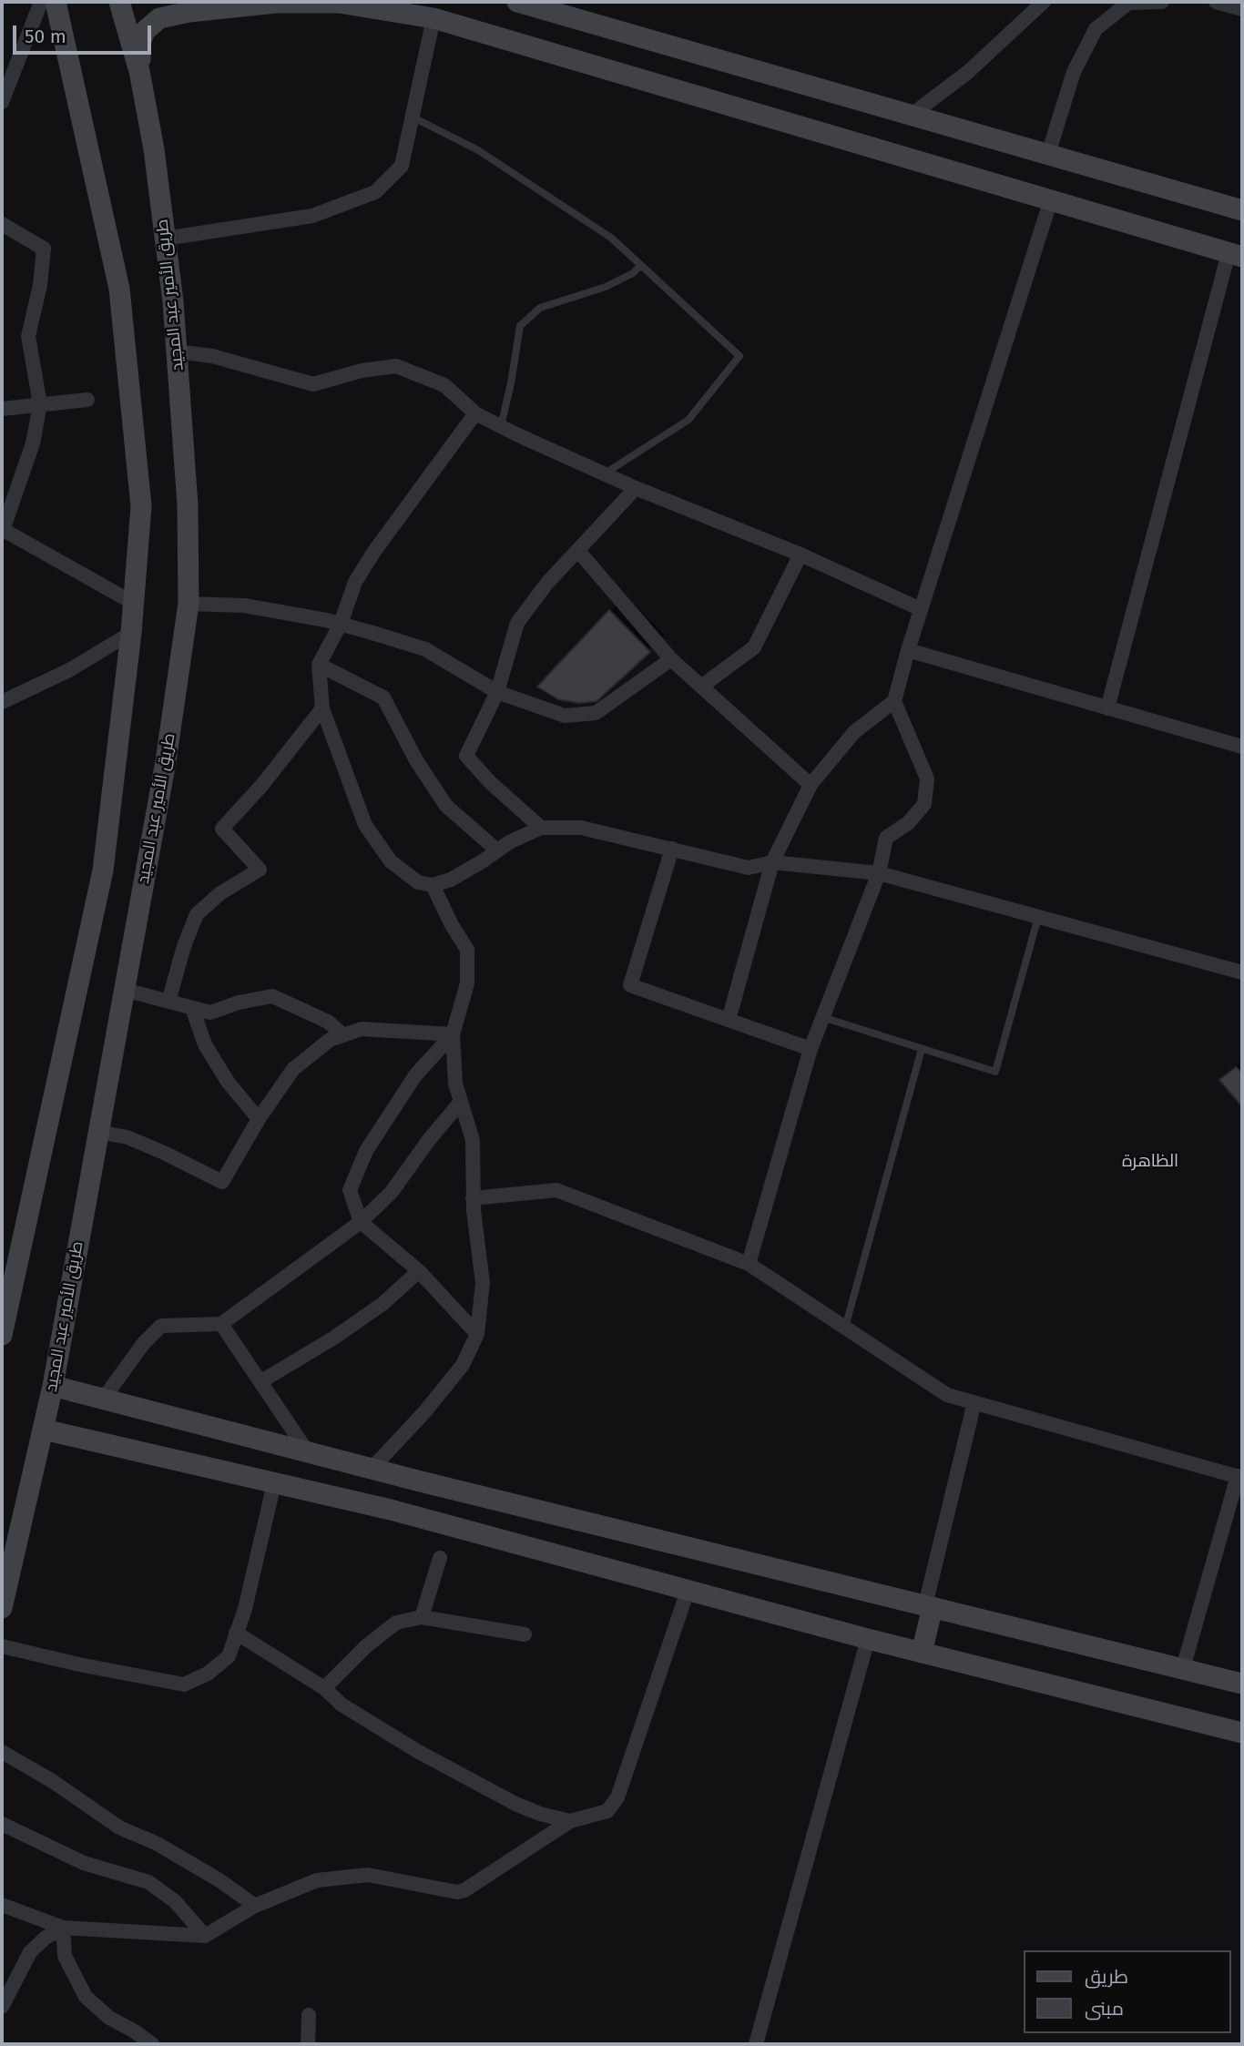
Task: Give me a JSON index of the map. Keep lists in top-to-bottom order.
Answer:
{
  "streets": {
    "main road": ["طريق الأمير عبد المجيد"]
  },
  "districts": ["الظاهرة"],
  "legend": ["طريق", "مبنى"],
  "scale_bar": "50 m"
}
